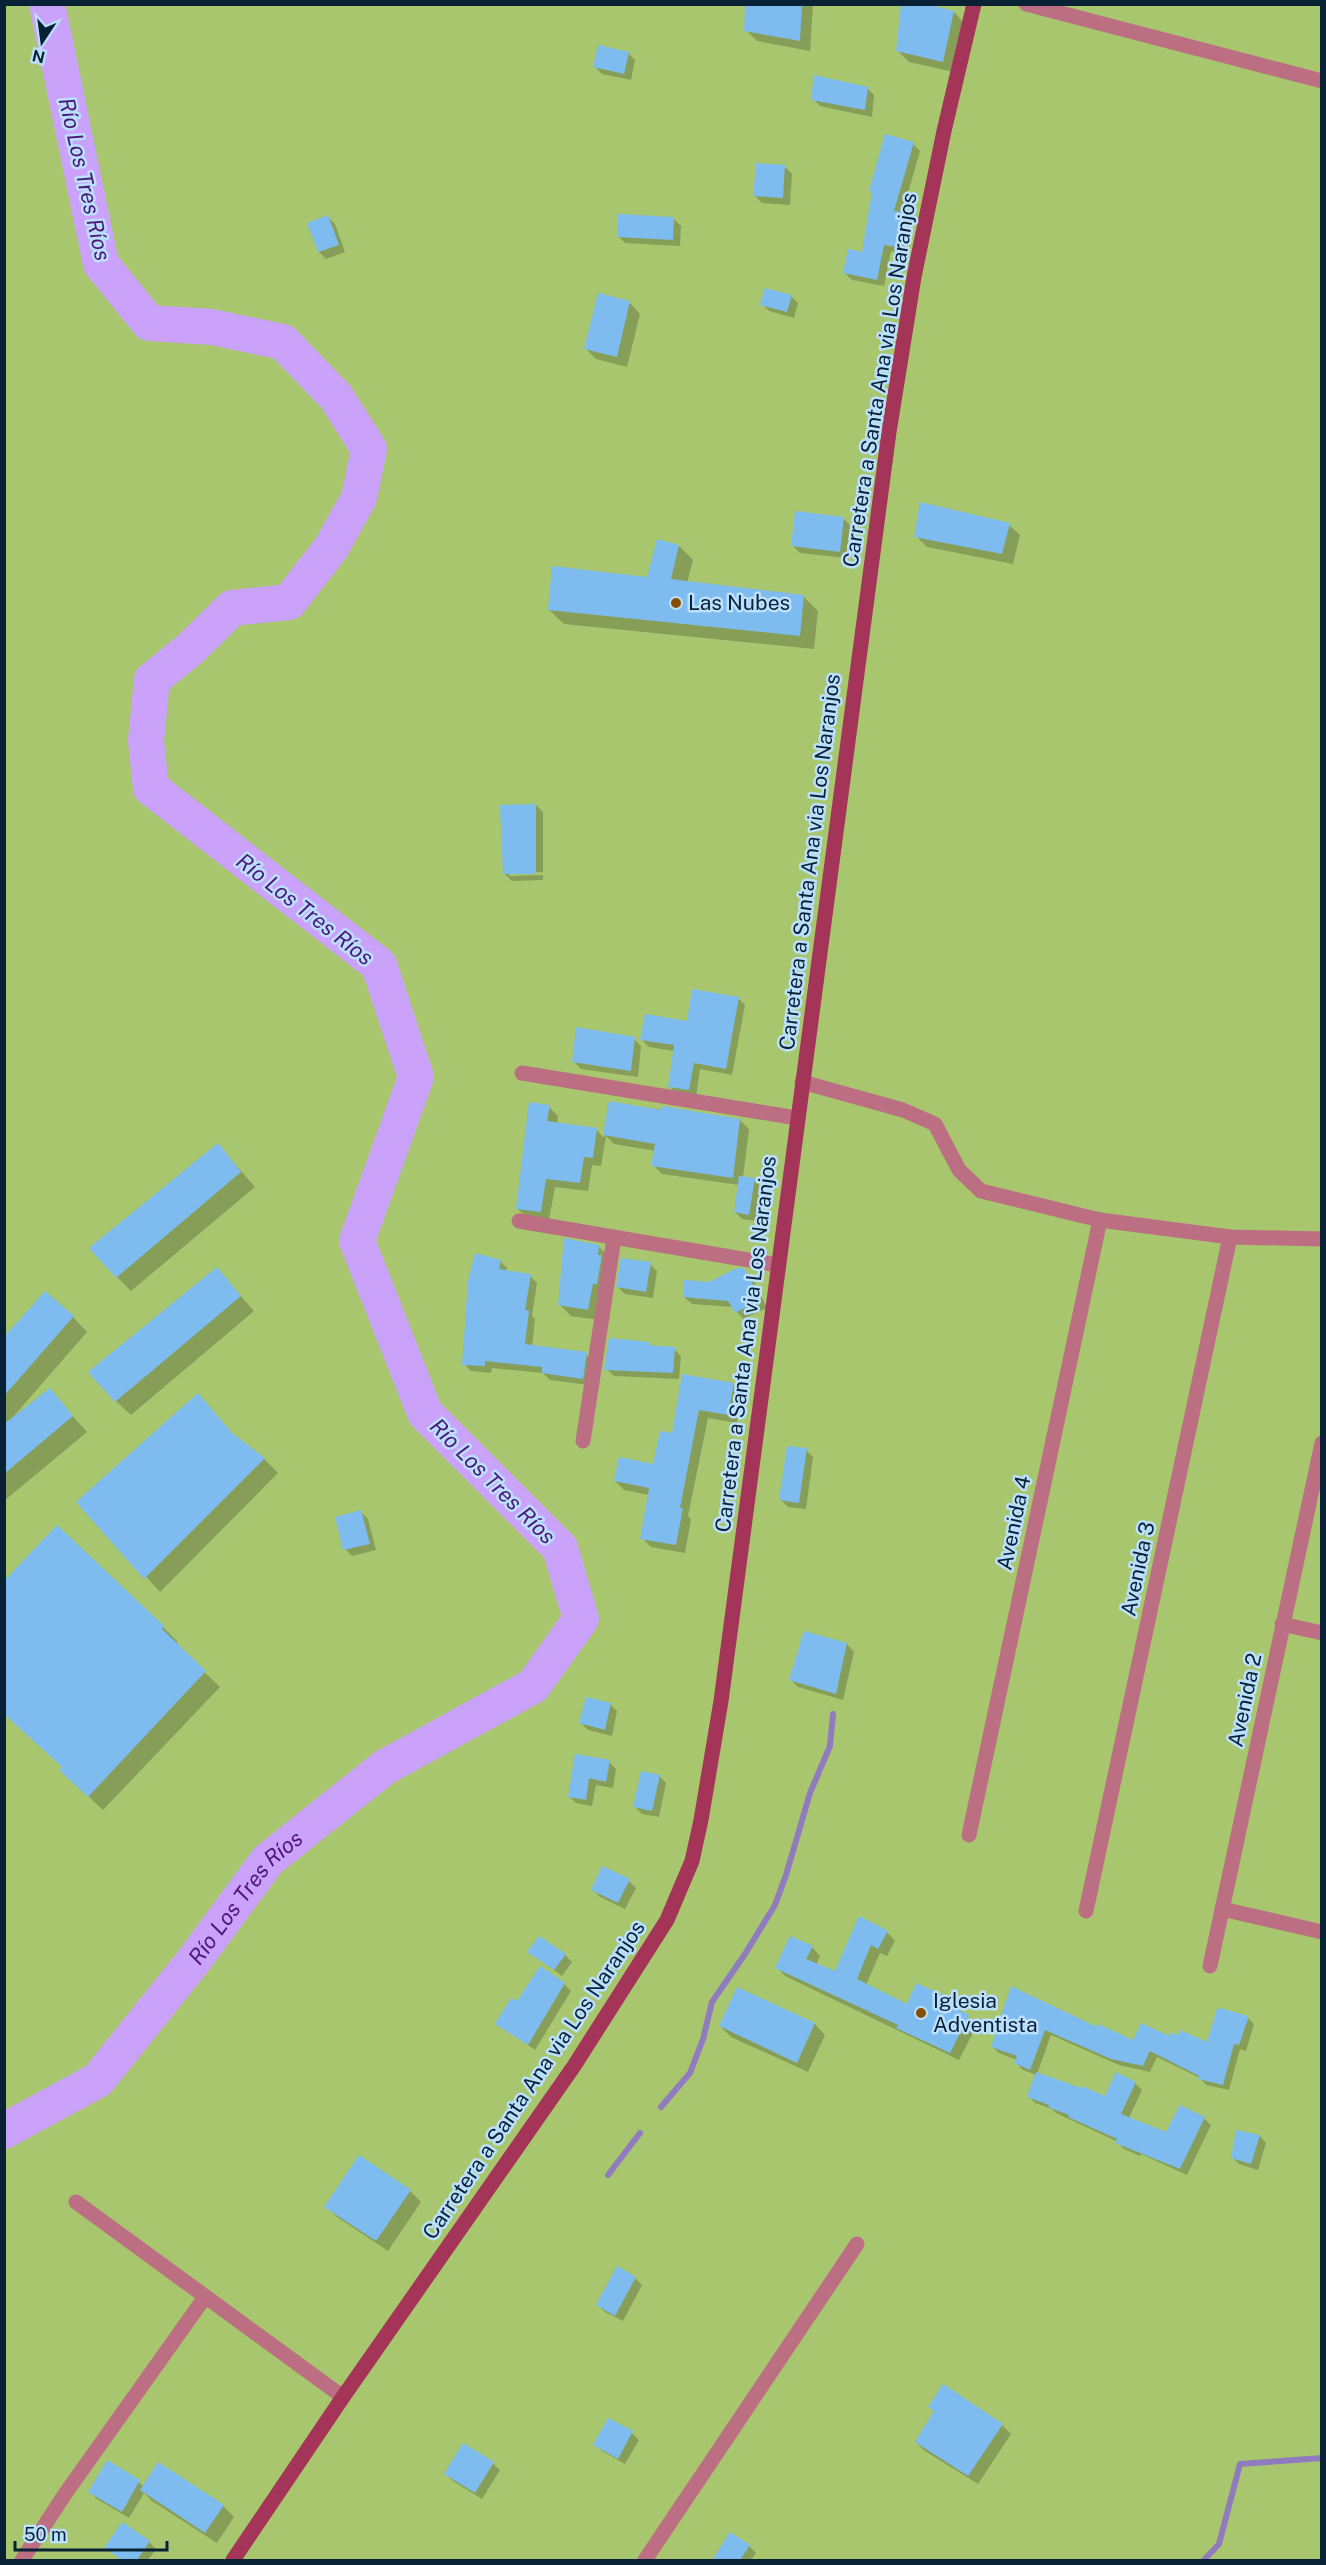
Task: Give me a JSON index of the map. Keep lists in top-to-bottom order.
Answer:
{
  "streets": {
    "main road": ["Carretera a Santa Ana via Los Naranjos"],
    "street": ["Avenida 4", "Avenida 3", "Avenida 2"]
  },
  "water": ["Río Los Tres Ríos"],
  "places": ["Las Nubes", "Iglesia Adventista"],
  "scale_bar": "50 m",
  "north": "bottom"
}
